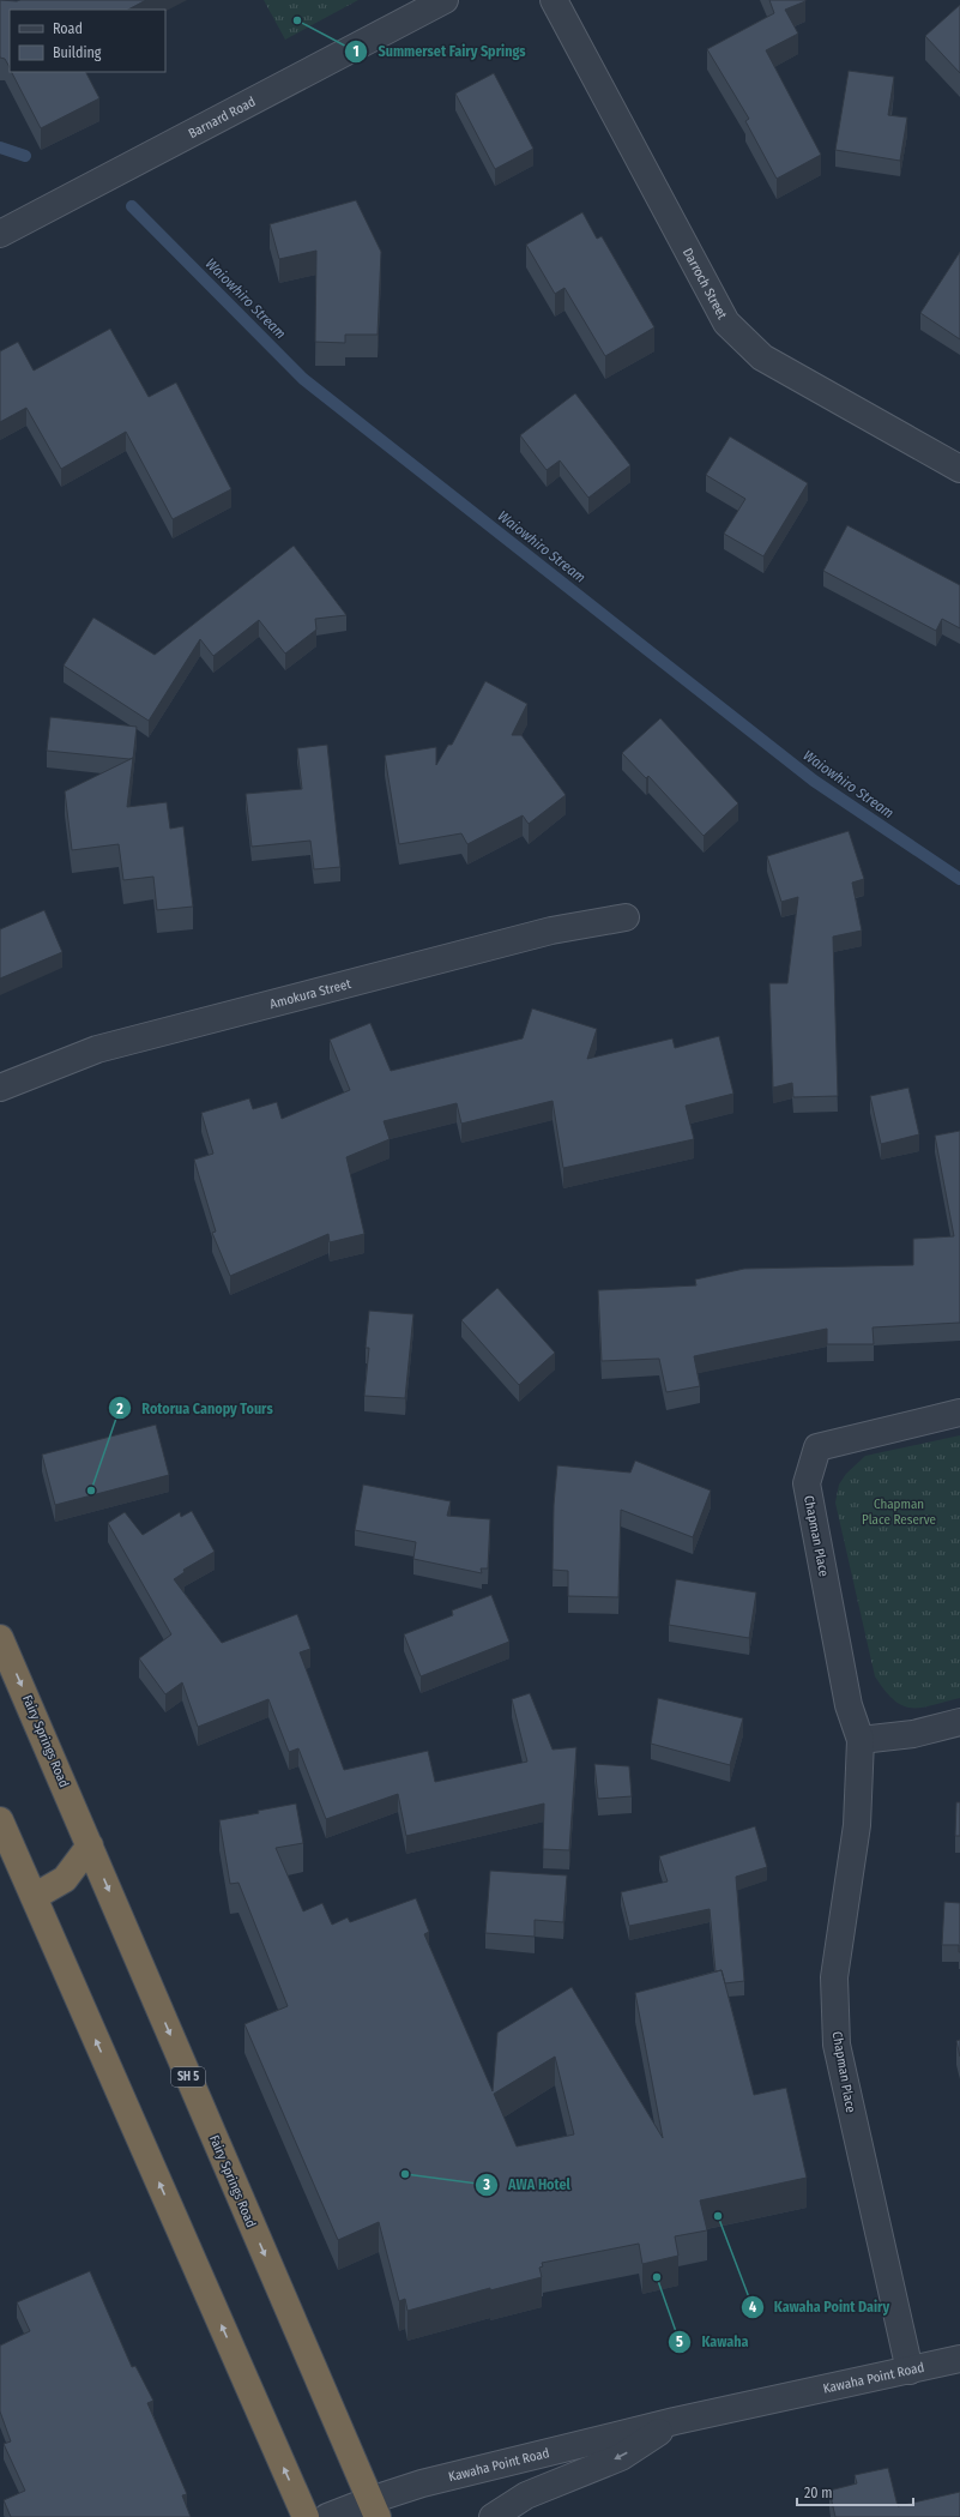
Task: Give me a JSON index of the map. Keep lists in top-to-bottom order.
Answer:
{
  "streets": {
    "highway": ["Fairy Springs Road", "SH 5"],
    "street": [
      "Barnard Road",
      "Darroch Street",
      "Amokura Street",
      "Chapman Place",
      "Kawaha Point Road"
    ]
  },
  "crossings": [
    ["Chapman Place", "Kawaha Point Road"],
    ["Fairy Springs Road", "Kawaha Point Road"]
  ],
  "water": ["Waiowhiro Stream"],
  "parks": ["Chapman Place Reserve"],
  "places": [
    "Summerset Fairy Springs",
    "Rotorua Canopy Tours",
    "AWA Hotel",
    "Kawaha Point Dairy",
    "Kawaha"
  ],
  "legend": ["Road", "Building"],
  "scale_bar": "20 m"
}
